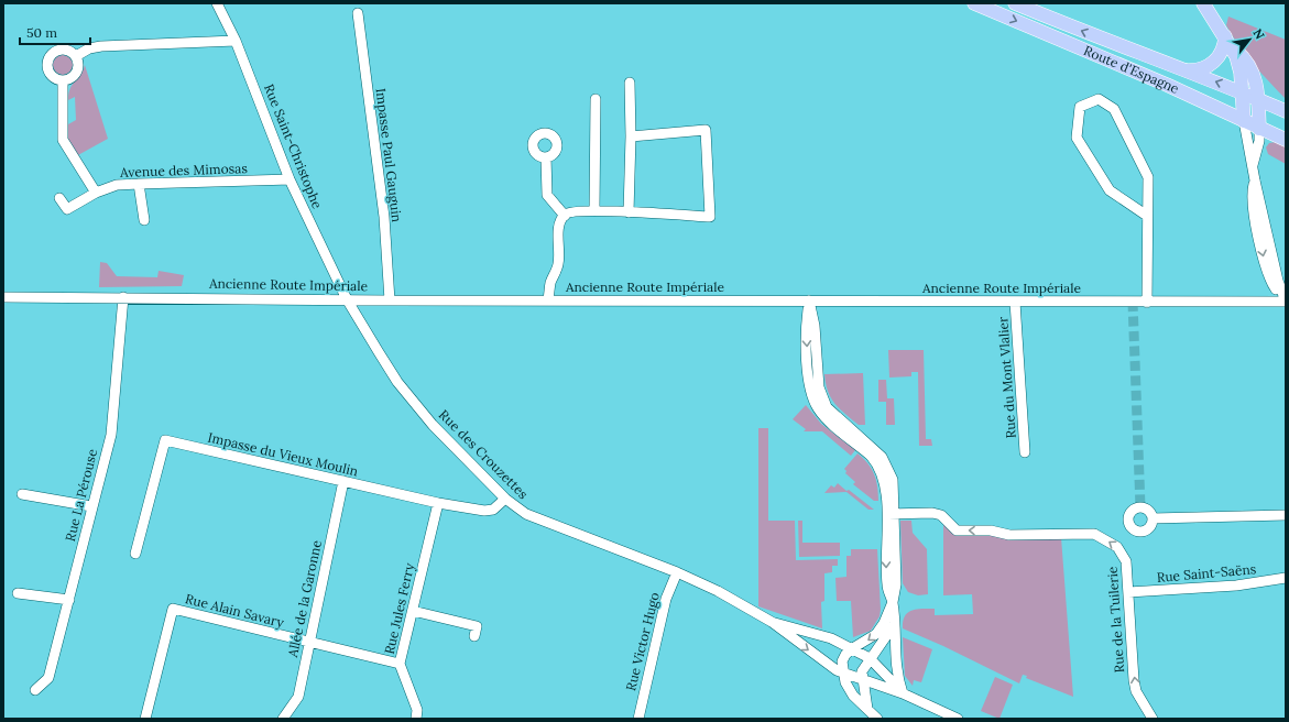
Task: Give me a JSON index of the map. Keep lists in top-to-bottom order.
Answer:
{
  "streets": {
    "main road": ["Route d'Espagne"],
    "street": [
      "Rue Saint-Christophe",
      "Impasse Paul Gauguin",
      "Avenue des Mimosas",
      "Ancienne Route Impériale",
      "Rue du Mont Vlalier",
      "Impasse du Vieux Moulin",
      "Rue des Crouzettes",
      "Rue La Pérouse",
      "Rue Saint-Saëns",
      "Allée de la Garonne",
      "Rue Jules Ferry",
      "Rue Alain Savary",
      "Rue de la Tuilerie",
      "Rue Victor Hugo"
    ]
  },
  "crossings": [
    ["Rue Saint-Christophe", "Avenue des Mimosas"],
    ["Rue Saint-Christophe", "Ancienne Route Impériale"],
    ["Rue Saint-Christophe", "Rue des Crouzettes"],
    ["Impasse Paul Gauguin", "Ancienne Route Impériale"],
    ["Ancienne Route Impériale", "Rue du Mont Vlalier"],
    ["Ancienne Route Impériale", "Rue des Crouzettes"],
    ["Ancienne Route Impériale", "Rue La Pérouse"],
    ["Impasse du Vieux Moulin", "Rue des Crouzettes"],
    ["Impasse du Vieux Moulin", "Allée de la Garonne"],
    ["Impasse du Vieux Moulin", "Rue Jules Ferry"],
    ["Rue des Crouzettes", "Rue Victor Hugo"],
    ["Rue Saint-Saëns", "Rue de la Tuilerie"],
    ["Allée de la Garonne", "Rue Alain Savary"],
    ["Rue Jules Ferry", "Rue Alain Savary"]
  ],
  "scale_bar": "50 m",
  "north": "top right"
}
